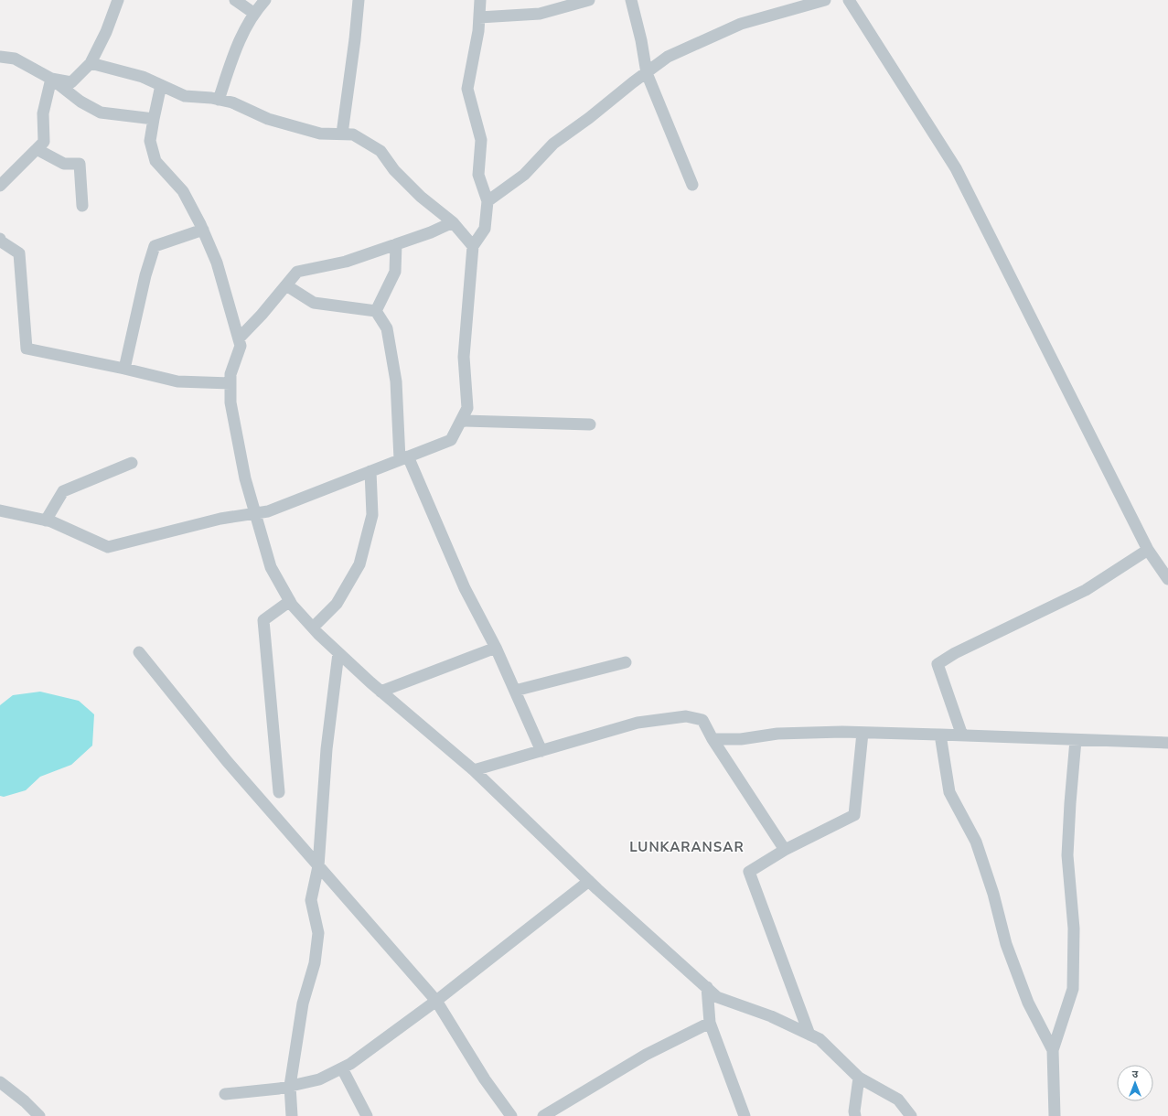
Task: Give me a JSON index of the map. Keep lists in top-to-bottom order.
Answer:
{
  "districts": ["LUNKARANSAR"],
  "north": "top"
}
